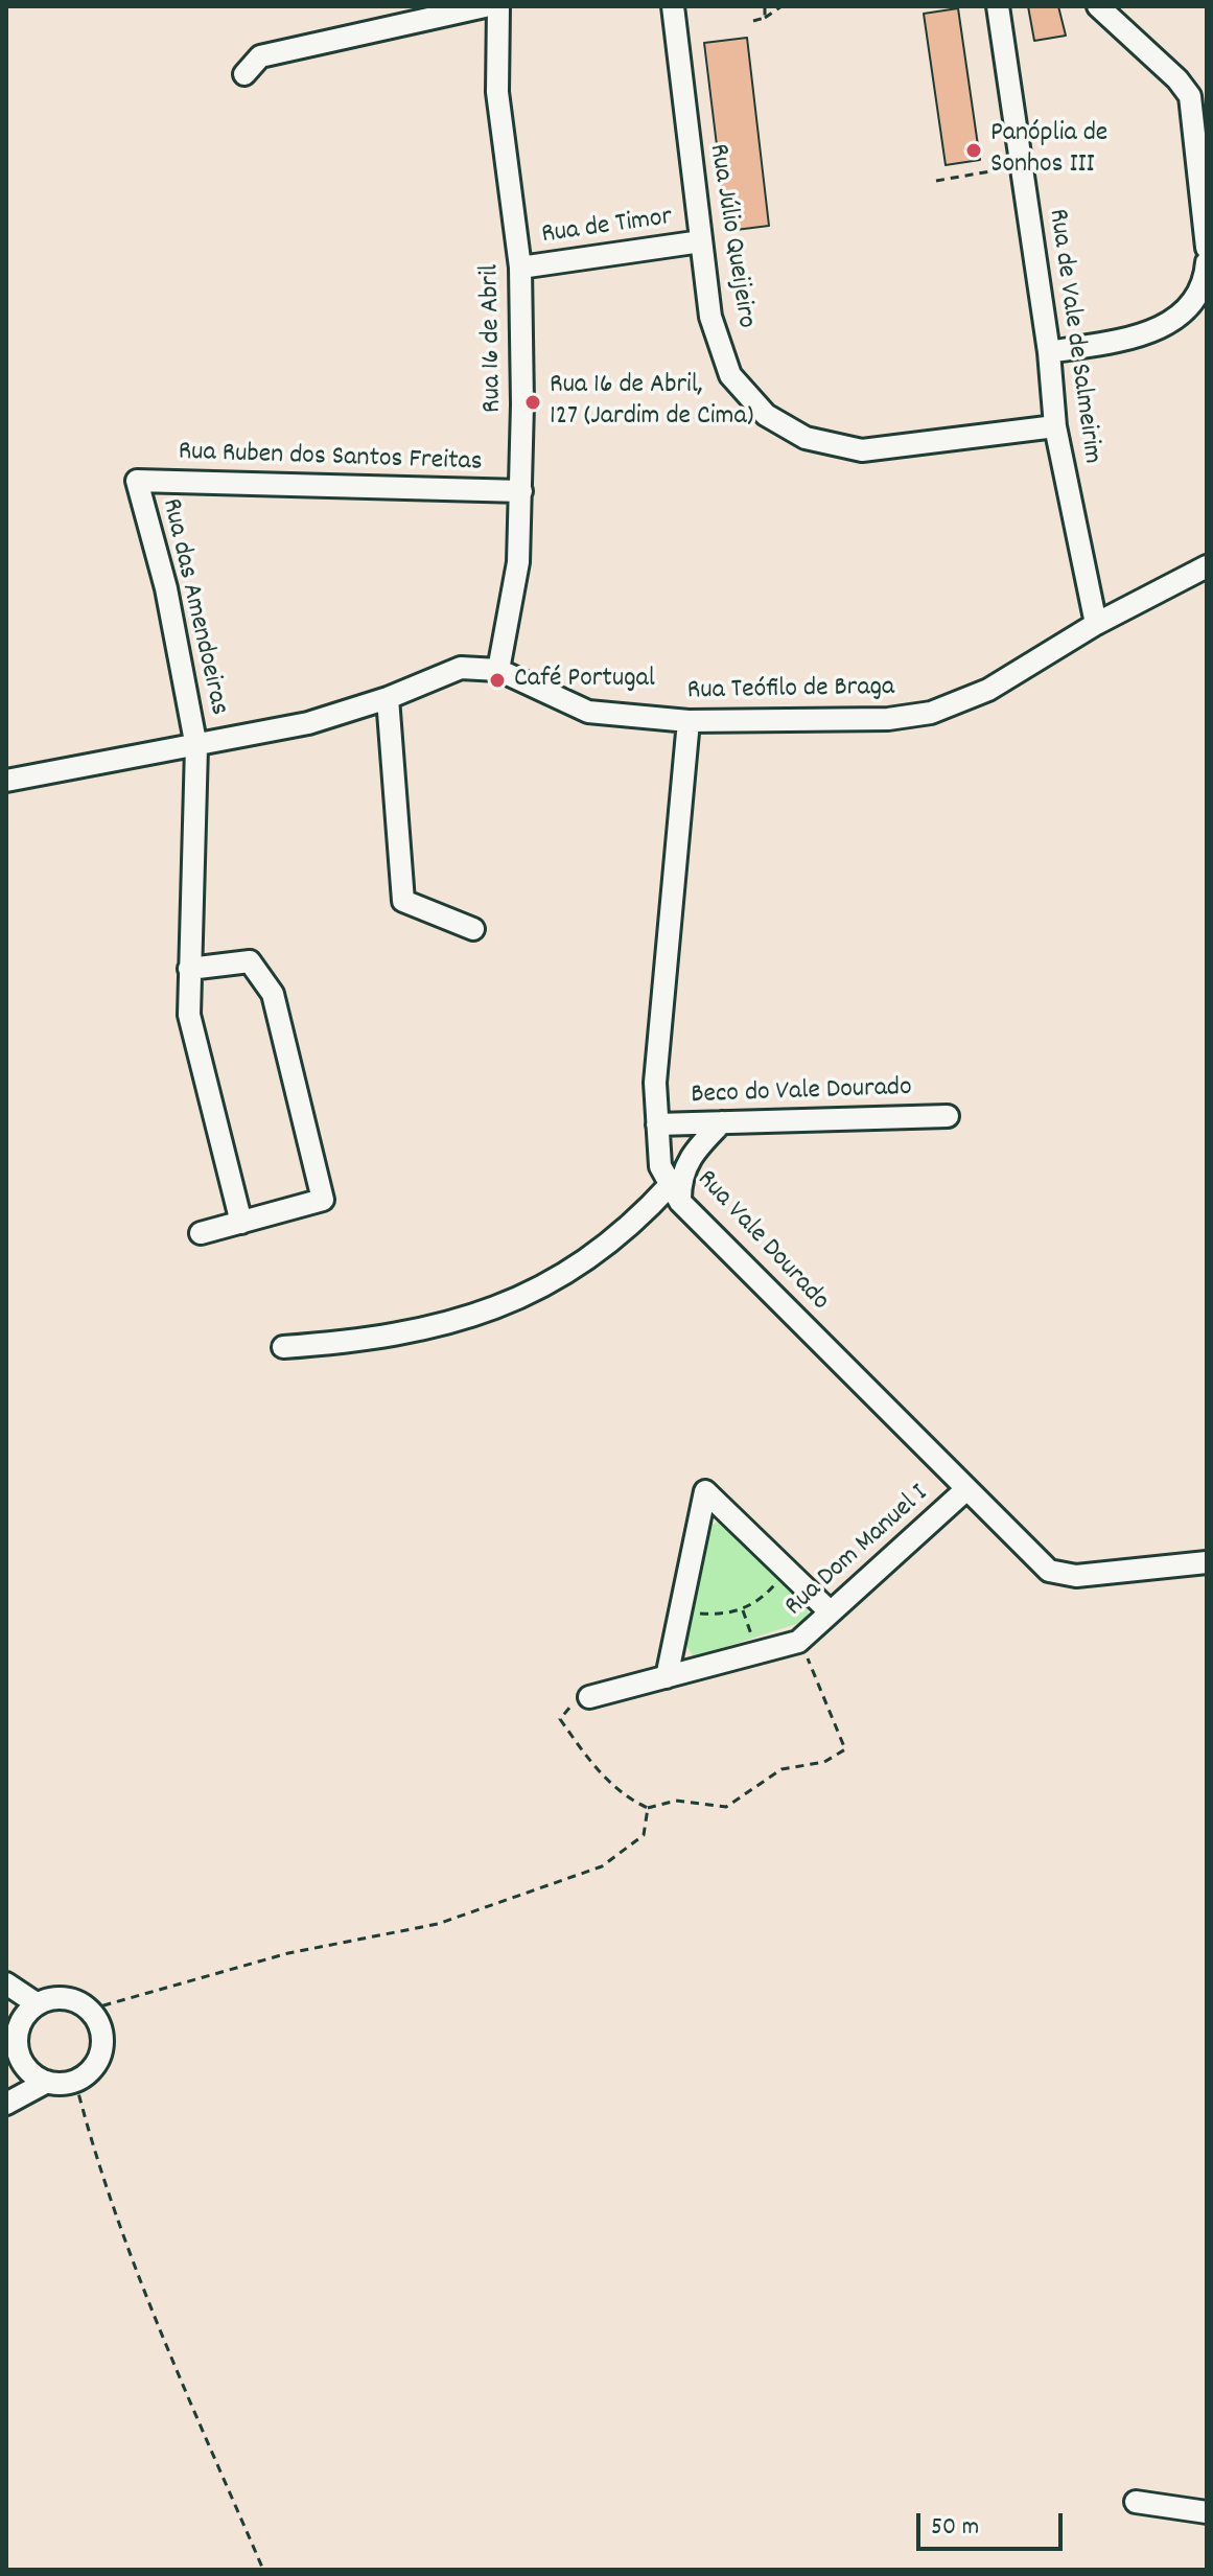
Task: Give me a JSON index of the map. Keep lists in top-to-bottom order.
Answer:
{
  "streets": {
    "street": [
      "Rua de Timor",
      "Rua Júlio Queijeiro",
      "Rua de Vale de Salmeirim",
      "Rua 16 de Abril",
      "Rua Ruben dos Santos Freitas",
      "Rua das Amendoeiras",
      "Rua Teófilo de Braga",
      "Beco do Vale Dourado",
      "Rua Vale Dourado",
      "Rua Dom Manuel I"
    ]
  },
  "crossings": [
    ["Rua de Timor", "Rua Júlio Queijeiro"],
    ["Rua de Timor", "Rua 16 de Abril"],
    ["Rua Júlio Queijeiro", "Rua de Vale de Salmeirim"],
    ["Rua de Vale de Salmeirim", "Rua Teófilo de Braga"],
    ["Rua 16 de Abril", "Rua Ruben dos Santos Freitas"],
    ["Rua 16 de Abril", "Rua Teófilo de Braga"],
    ["Rua Ruben dos Santos Freitas", "Rua das Amendoeiras"],
    ["Rua Teófilo de Braga", "Rua Vale Dourado"],
    ["Beco do Vale Dourado", "Rua Vale Dourado"],
    ["Rua Vale Dourado", "Rua Dom Manuel I"]
  ],
  "places": ["Panóplia de Sonhos III", "Rua 16 de Abril, 127 (Jardim de Cima)", "Café Portugal"],
  "scale_bar": "50 m"
}
